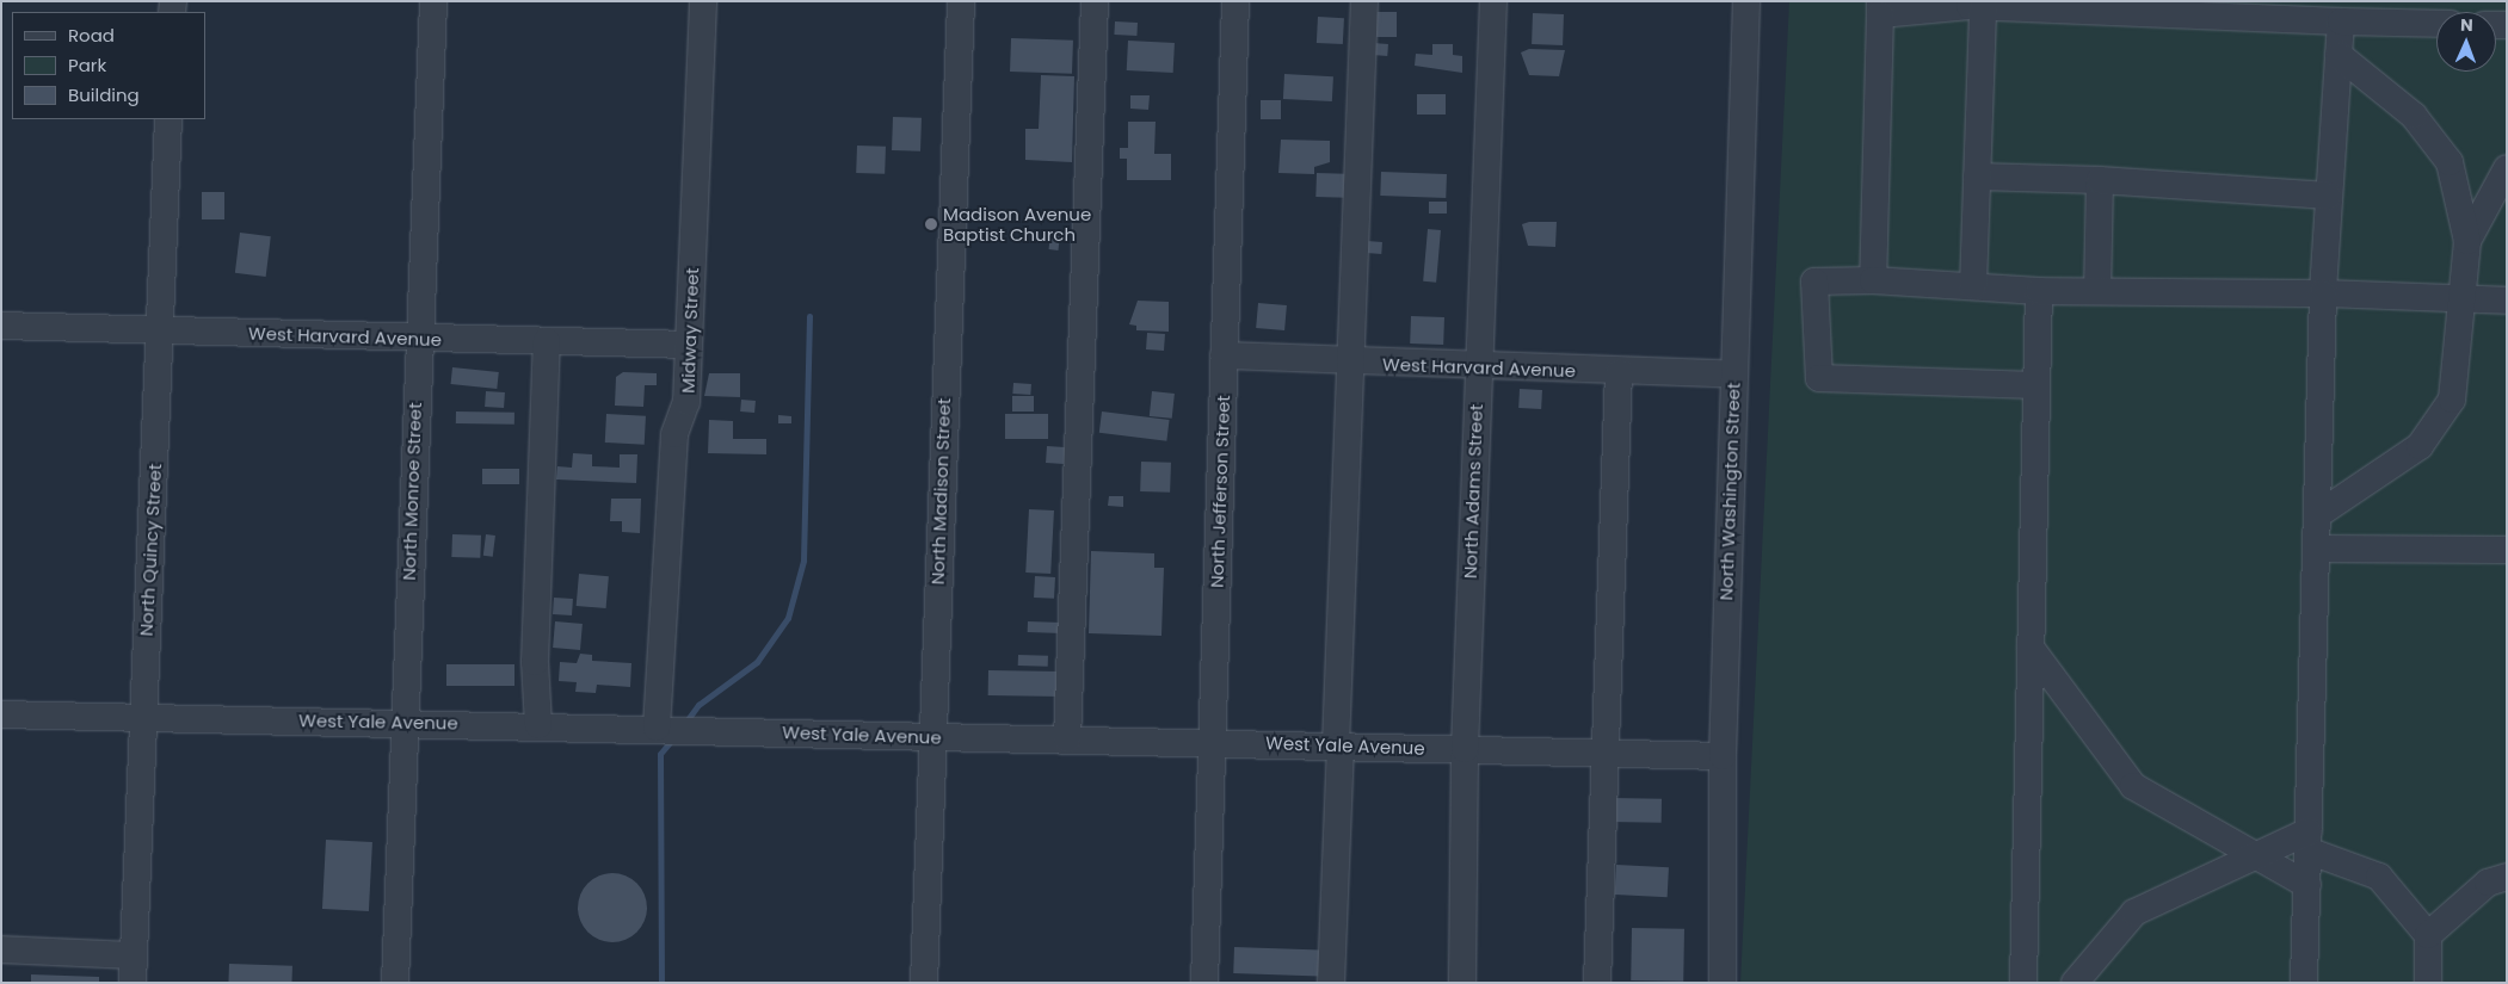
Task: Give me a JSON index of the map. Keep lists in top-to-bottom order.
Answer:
{
  "streets": {
    "street": [
      "Midway Street",
      "West Harvard Avenue",
      "North Monroe Street",
      "North Madison Street",
      "North Jefferson Street",
      "North Adams Street",
      "North Washington Street",
      "North Quincy Street",
      "West Yale Avenue"
    ]
  },
  "crossings": [
    ["Midway Street", "West Harvard Avenue"],
    ["Midway Street", "West Yale Avenue"],
    ["West Harvard Avenue", "North Monroe Street"],
    ["West Harvard Avenue", "North Jefferson Street"],
    ["West Harvard Avenue", "North Adams Street"],
    ["West Harvard Avenue", "North Washington Street"],
    ["West Harvard Avenue", "North Quincy Street"],
    ["North Monroe Street", "West Yale Avenue"],
    ["North Madison Street", "West Yale Avenue"],
    ["North Jefferson Street", "West Yale Avenue"],
    ["North Adams Street", "West Yale Avenue"],
    ["North Washington Street", "West Yale Avenue"],
    ["North Quincy Street", "West Yale Avenue"]
  ],
  "places": ["Madison Avenue Baptist Church"],
  "legend": ["Road", "Park", "Building"],
  "north": "top"
}
